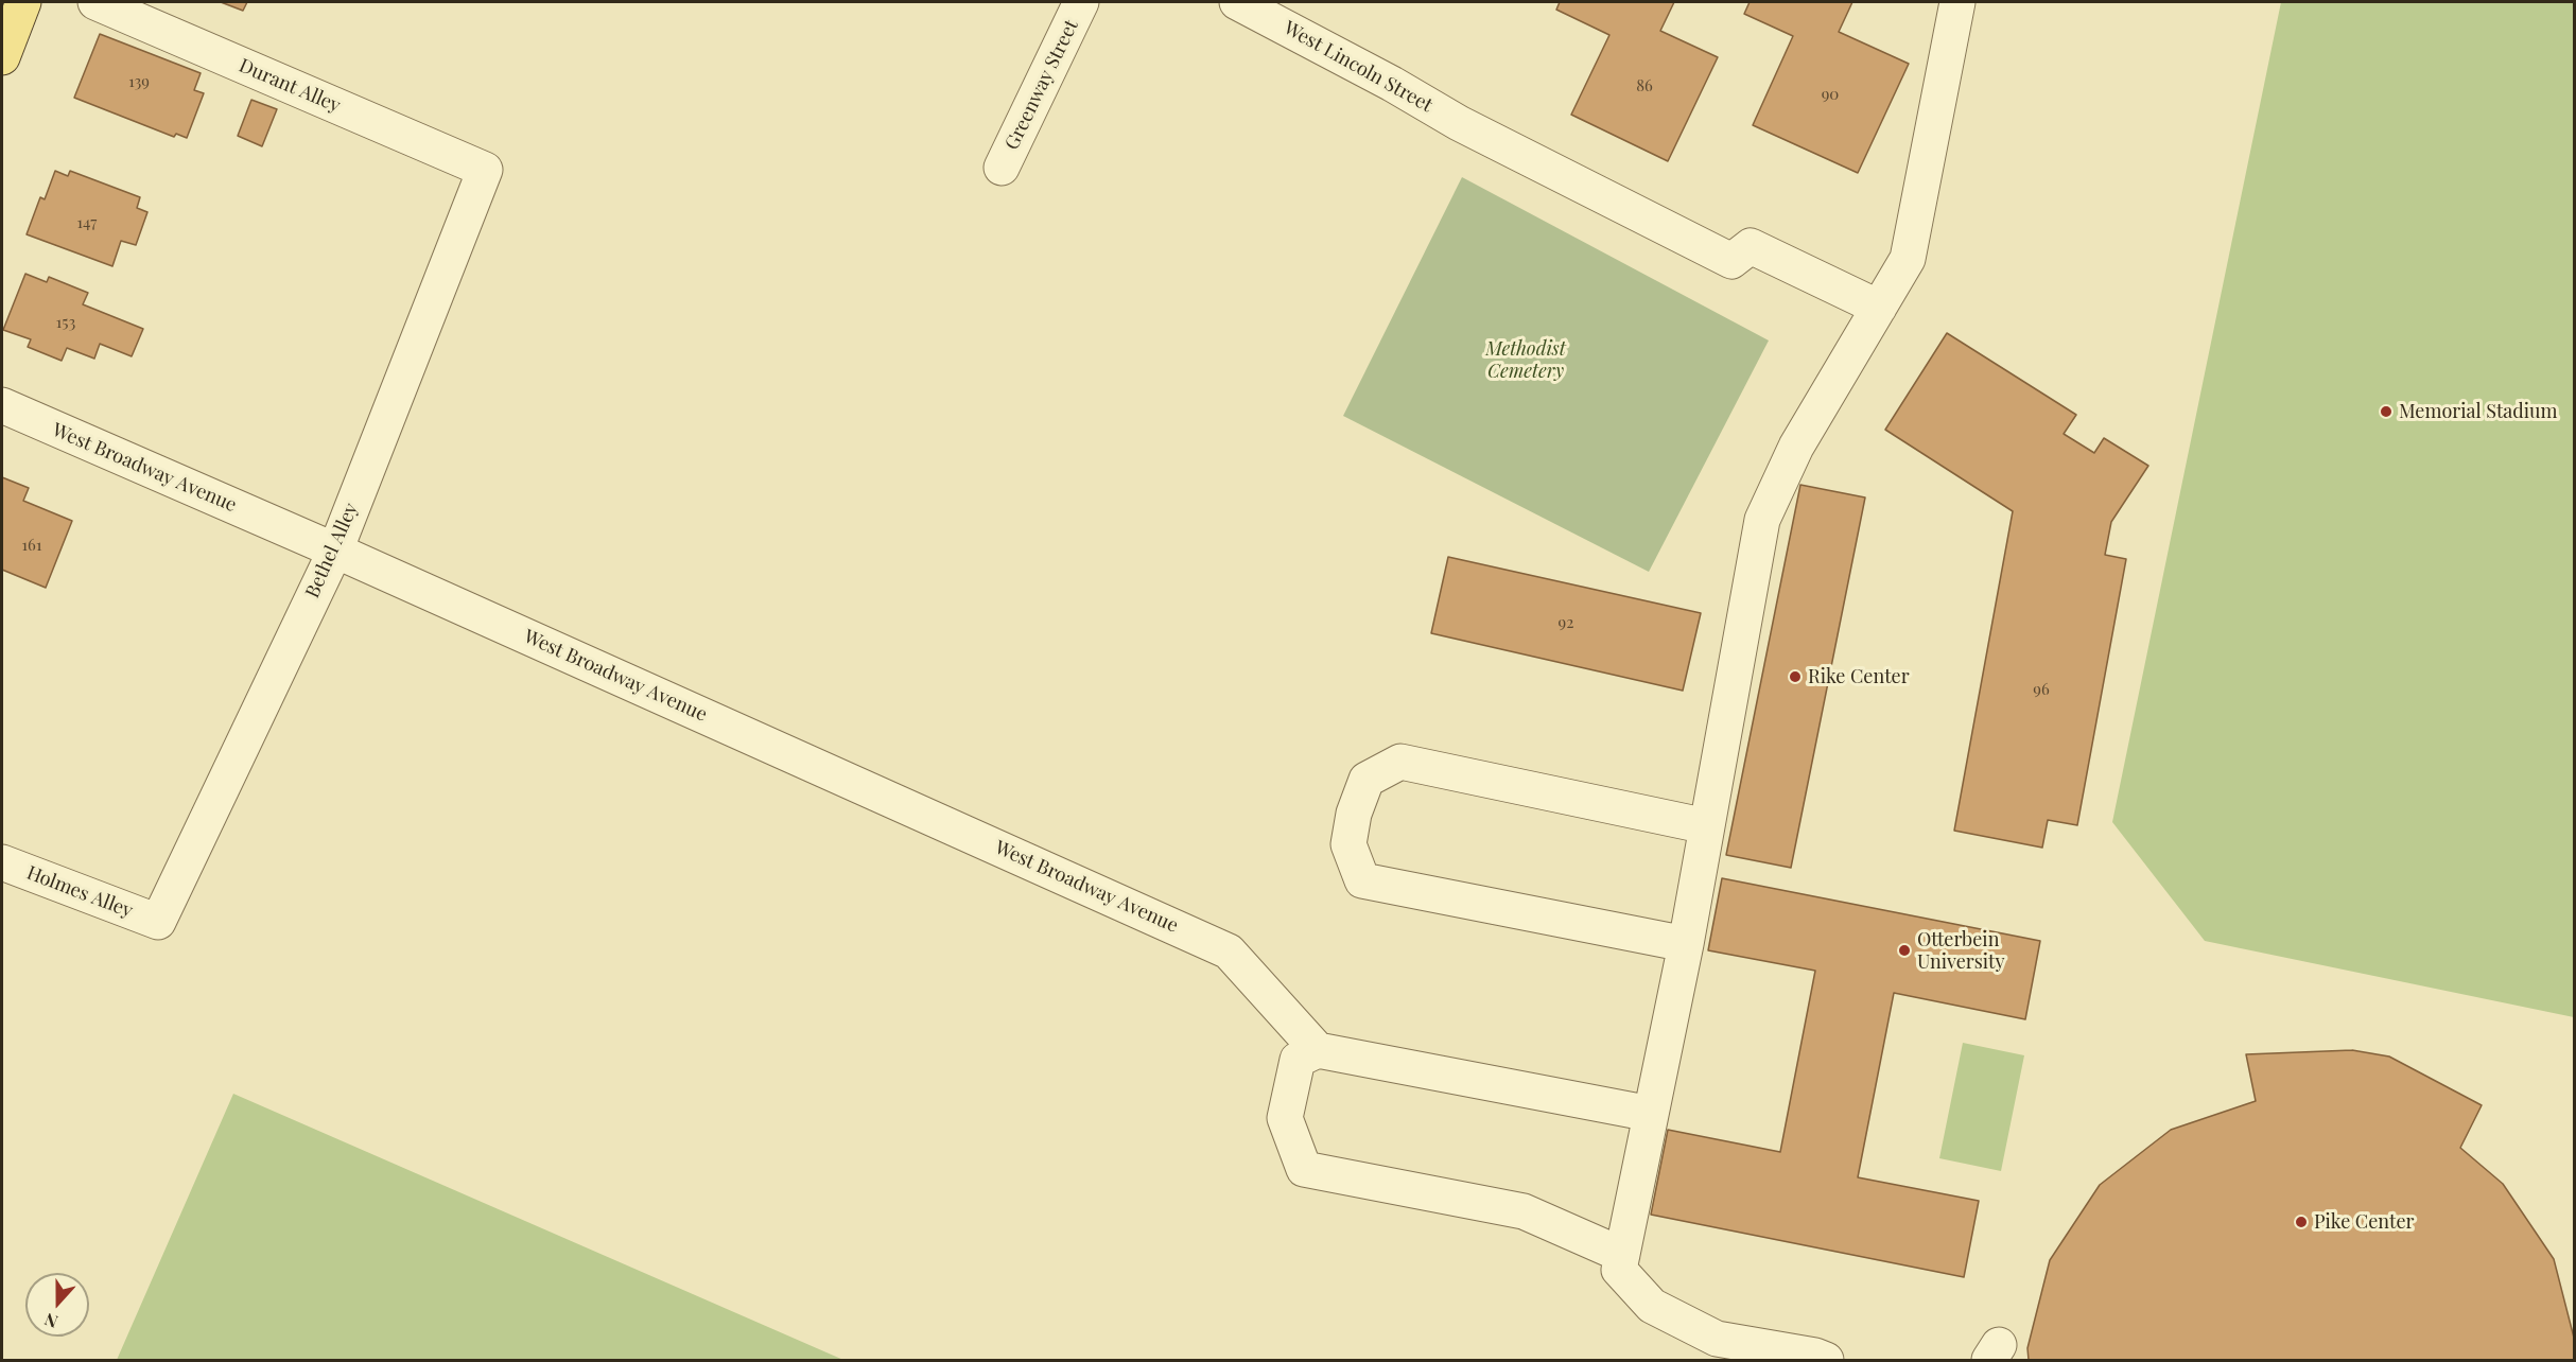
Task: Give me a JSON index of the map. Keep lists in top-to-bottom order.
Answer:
{
  "streets": {
    "street": [
      "West Lincoln Street",
      "Greenway Street",
      "Durant Alley",
      "West Broadway Avenue",
      "Bethel Alley",
      "Holmes Alley"
    ]
  },
  "crossings": [
    ["Durant Alley", "Bethel Alley"],
    ["West Broadway Avenue", "Bethel Alley"],
    ["Bethel Alley", "Holmes Alley"]
  ],
  "parks": ["Methodist Cemetery"],
  "places": [
    "Memorial Stadium",
    "Rike Center",
    "Otterbein University",
    "Pike Center"
  ],
  "house_numbers": [
    "139",
    "86",
    "90",
    "147",
    "153",
    "161",
    "92",
    "96"
  ],
  "north": "bottom"
}
